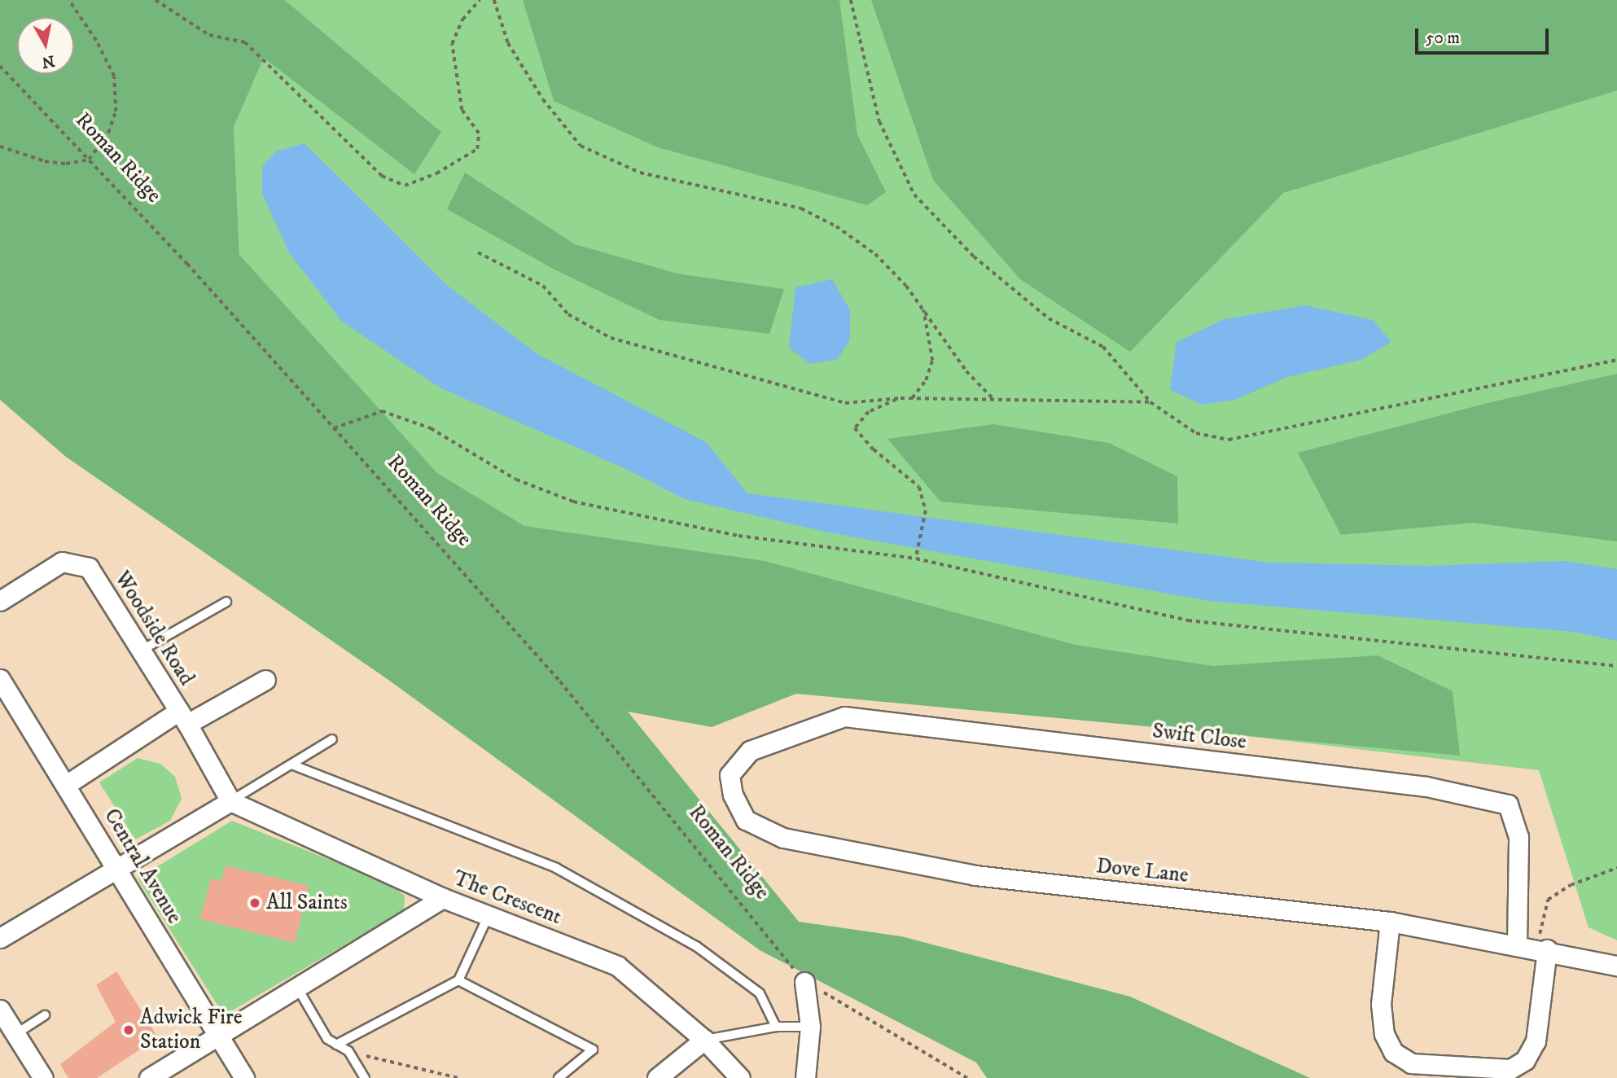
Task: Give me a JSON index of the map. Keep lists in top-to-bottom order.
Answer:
{
  "streets": {
    "street": [
      "Woodside Road",
      "Swift Close",
      "Central Avenue",
      "Dove Lane",
      "The Crescent"
    ],
    "path": ["Roman Ridge"]
  },
  "crossings": [
    ["Woodside Road", "The Crescent"],
    ["Swift Close", "Dove Lane"]
  ],
  "places": ["All Saints", "Adwick Fire Station"],
  "scale_bar": "50 m",
  "north": "bottom"
}
